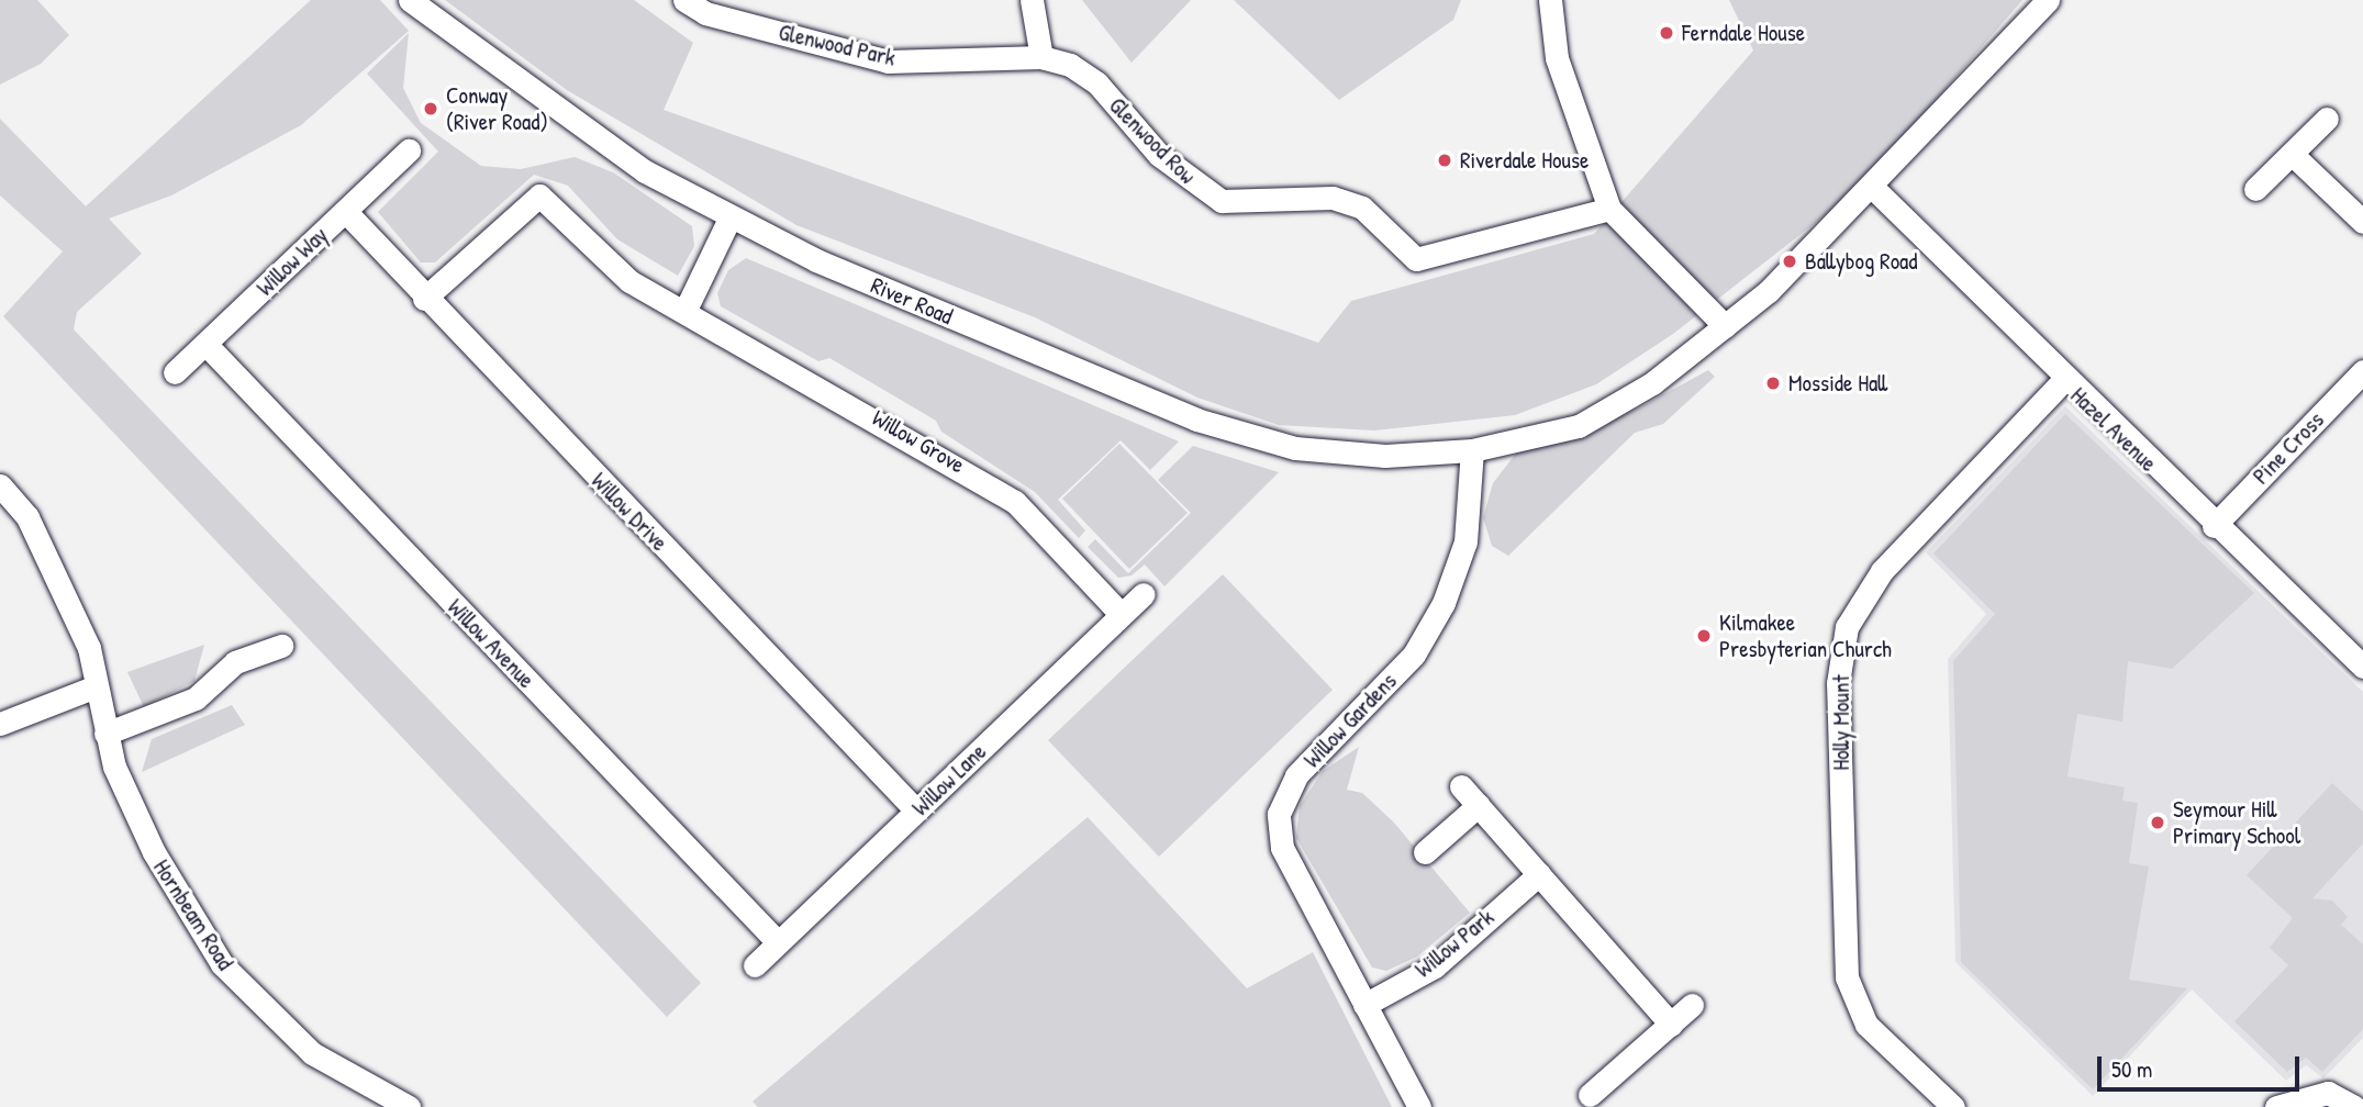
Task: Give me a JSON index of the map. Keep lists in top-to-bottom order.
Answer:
{
  "streets": {
    "street": [
      "Glenwood Park",
      "Glenwood Row",
      "Willow Way",
      "River Road",
      "Hazel Avenue",
      "Willow Grove",
      "Pine Cross",
      "Willow Drive",
      "Willow Avenue",
      "Willow Gardens",
      "Holly Mount",
      "Willow Lane",
      "Hornbeam Road",
      "Willow Park"
    ]
  },
  "crossings": [
    ["Glenwood Park", "Glenwood Row"],
    ["Willow Way", "Willow Drive"],
    ["Willow Way", "Willow Avenue"],
    ["River Road", "Willow Gardens"],
    ["Hazel Avenue", "Pine Cross"],
    ["Hazel Avenue", "Holly Mount"],
    ["Willow Grove", "Willow Drive"],
    ["Willow Grove", "Willow Lane"],
    ["Willow Drive", "Willow Lane"],
    ["Willow Avenue", "Willow Lane"],
    ["Willow Gardens", "Willow Park"]
  ],
  "places": [
    "Ferndale House",
    "Conway (River Road)",
    "Riverdale House",
    "Ballybog Road",
    "Mosside Hall",
    "Kilmakee Presbyterian Church",
    "Seymour Hill Primary School"
  ],
  "scale_bar": "50 m"
}
